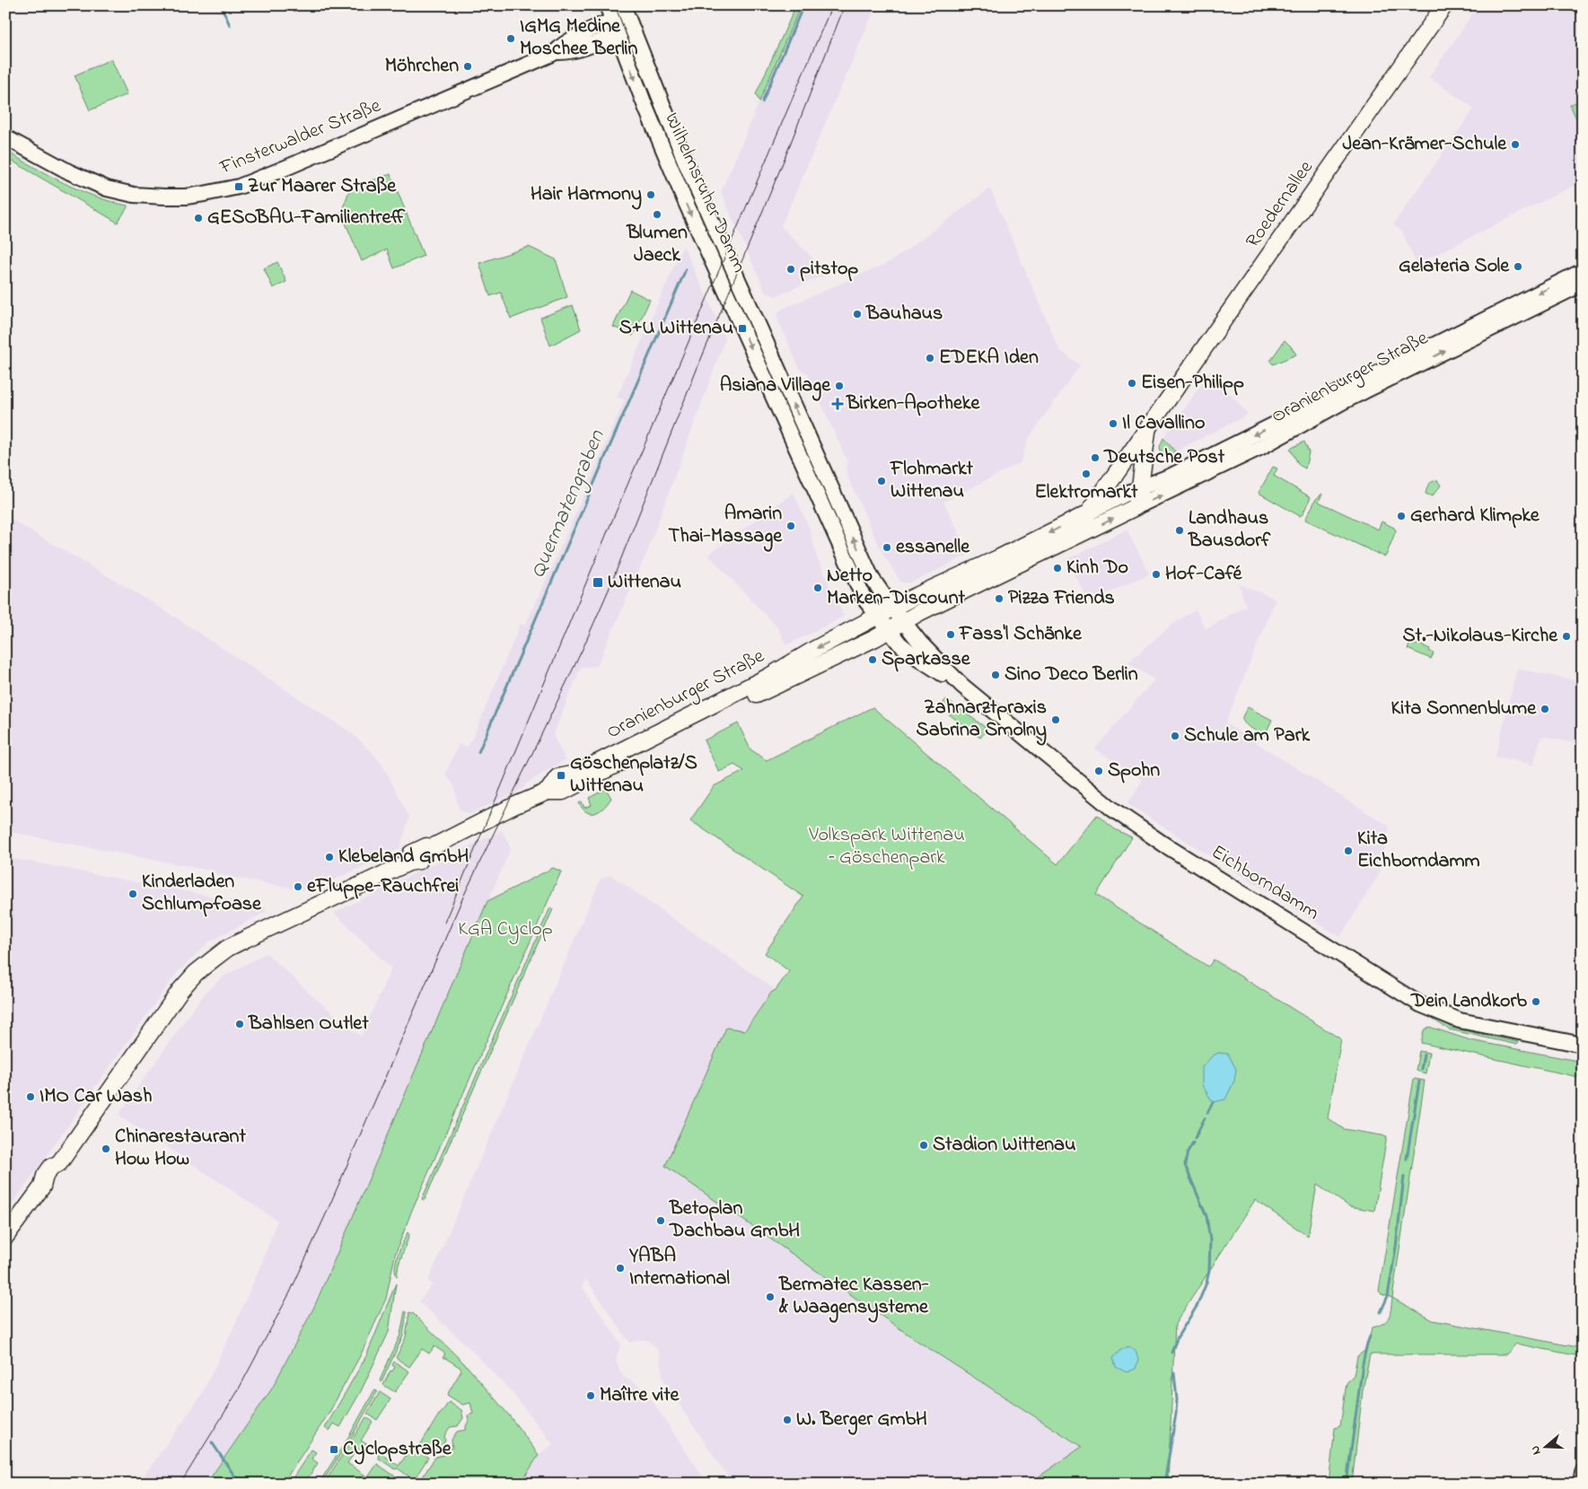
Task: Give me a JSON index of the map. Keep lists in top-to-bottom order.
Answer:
{
  "streets": {
    "main road": [
      "Finsterwalder Straße",
      "Wilhelmsruher Damm",
      "Roedernallee",
      "Oranienburger Straße",
      "Eichborndamm"
    ]
  },
  "crossings": [
    ["Finsterwalder Straße", "Wilhelmsruher Damm"],
    ["Wilhelmsruher Damm", "Oranienburger Straße"],
    ["Wilhelmsruher Damm", "Eichborndamm"],
    ["Roedernallee", "Oranienburger Straße"],
    ["Oranienburger Straße", "Eichborndamm"]
  ],
  "water": ["Quermatengraben"],
  "parks": ["Volkspark Wittenau – Göschenpark", "KGA Cyclop"],
  "places": {
    "other": [
      "IGMG Medine Moschee Berlin",
      "Möhrchen",
      "Jean-Krämer-Schule",
      "Hair Harmony",
      "Blumen Jaeck",
      "GESOBAU-Familientreff",
      "Gelateria Sole",
      "pitstop",
      "Bauhaus",
      "EDEKA Iden",
      "Eisen-Philipp",
      "Asiana Village",
      "Il Cavallino",
      "Deutsche Post",
      "Elektromarkt",
      "Flohmarkt Wittenau",
      "Gerhard Klimpke",
      "Amarin Thai-Massage",
      "Landhaus Bausdorf",
      "essanelle",
      "Kinh Do",
      "Hof-Café",
      "Netto Marken-Discount",
      "Pizza Friends",
      "Fass'l Schänke",
      "St.-Nikolaus-Kirche",
      "Sparkasse",
      "Sino Deco Berlin",
      "Kita Sonnenblume",
      "Zahnarztpraxis Sabrina Smolny",
      "Schule am Park",
      "Spohn",
      "Kita Eichborndamm",
      "Klebeland GmbH",
      "eFluppe-Rauchfrei",
      "Kinderladen Schlumpfoase",
      "Dein Landkorb",
      "Bahlsen Outlet",
      "IMO Car Wash",
      "Stadion Wittenau",
      "Chinarestaurant How How",
      "Betoplan Dachbau GmbH",
      "YABA International",
      "Bermatec Kassen- & Waagensysteme",
      "Maître vite",
      "W. Berger GmbH"
    ],
    "transit": [
      "Zur Maarer Straße",
      "S+U Wittenau",
      "Wittenau",
      "Göschenplatz/S Wittenau",
      "Cyclopstraße"
    ],
    "health": ["Birken-Apotheke"]
  },
  "north": "left"
}
